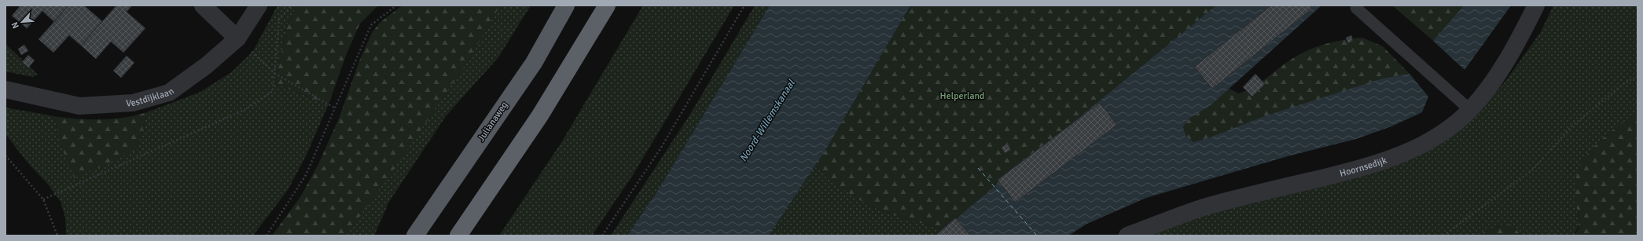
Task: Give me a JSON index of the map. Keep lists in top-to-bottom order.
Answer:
{
  "streets": {
    "highway": ["Julianaweg"],
    "street": ["Vestdijklaan", "Hoornsedijk"]
  },
  "water": ["Noord-Willemskanaal"],
  "parks": ["Helperland"],
  "north": "bottom left"
}
